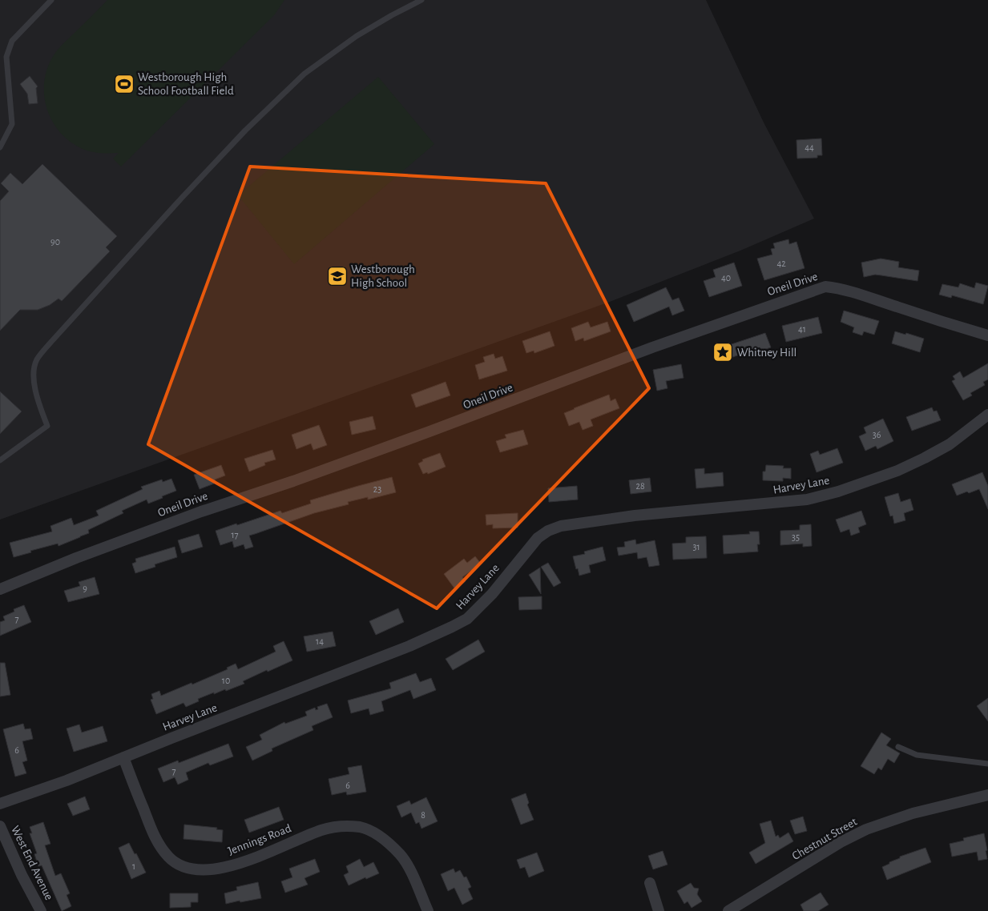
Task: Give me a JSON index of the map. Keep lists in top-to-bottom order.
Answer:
{
  "streets": {
    "street": [
      "Oneil Drive",
      "Harvey Lane",
      "Chestnut Street",
      "Jennings Road",
      "West End Avenue"
    ]
  },
  "crossings": [
    ["Harvey Lane", "Jennings Road"]
  ],
  "places": {
    "sports": ["Westborough High School Football Field"],
    "school or university": ["Westborough High School"],
    "place": ["Whitney Hill"]
  },
  "house_numbers": [
    "44",
    "90",
    "42",
    "40",
    "41",
    "36",
    "28",
    "23",
    "17",
    "35",
    "31",
    "9",
    "7",
    "14",
    "10",
    "6",
    "7",
    "6",
    "8",
    "1"
  ]
}
